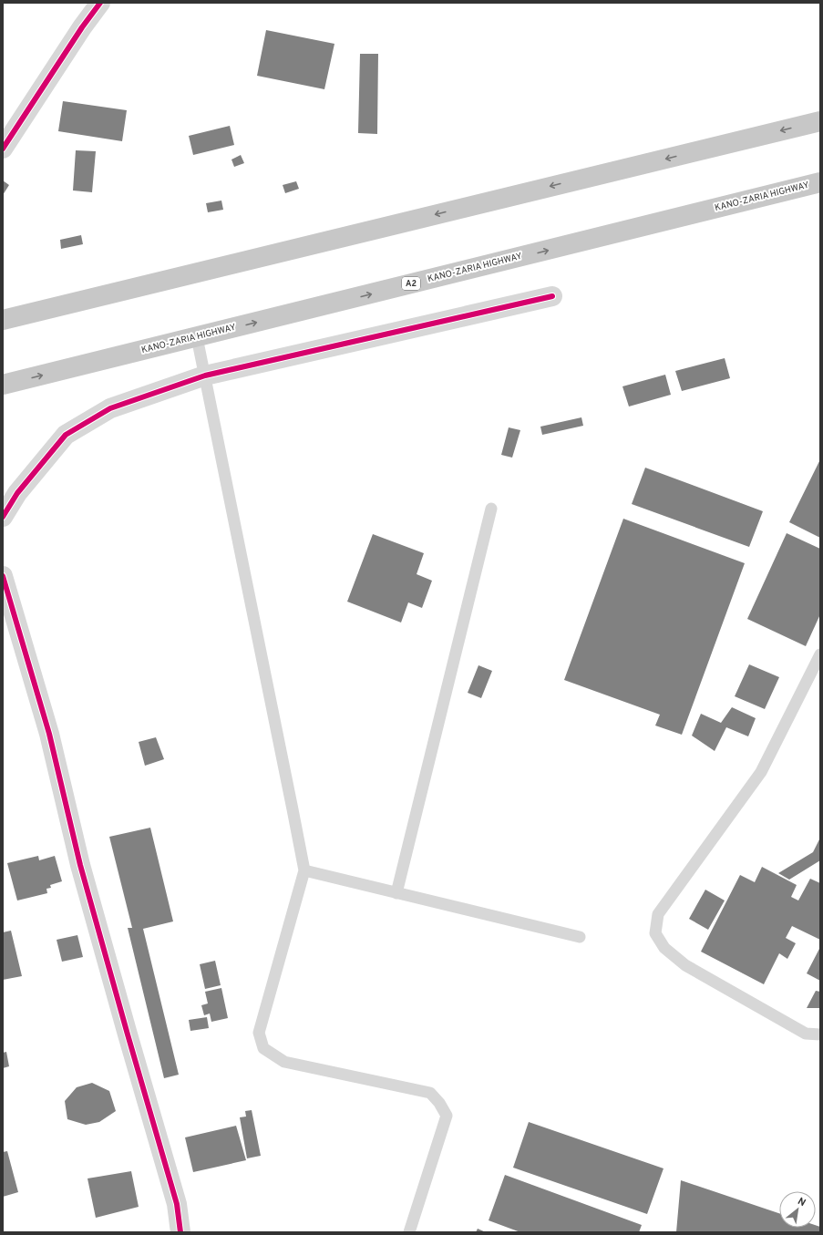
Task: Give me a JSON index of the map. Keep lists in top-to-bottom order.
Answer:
{
  "streets": {
    "highway": ["KANO-ZARIA HIGHWAY", "A2"]
  },
  "north": "top right"
}
